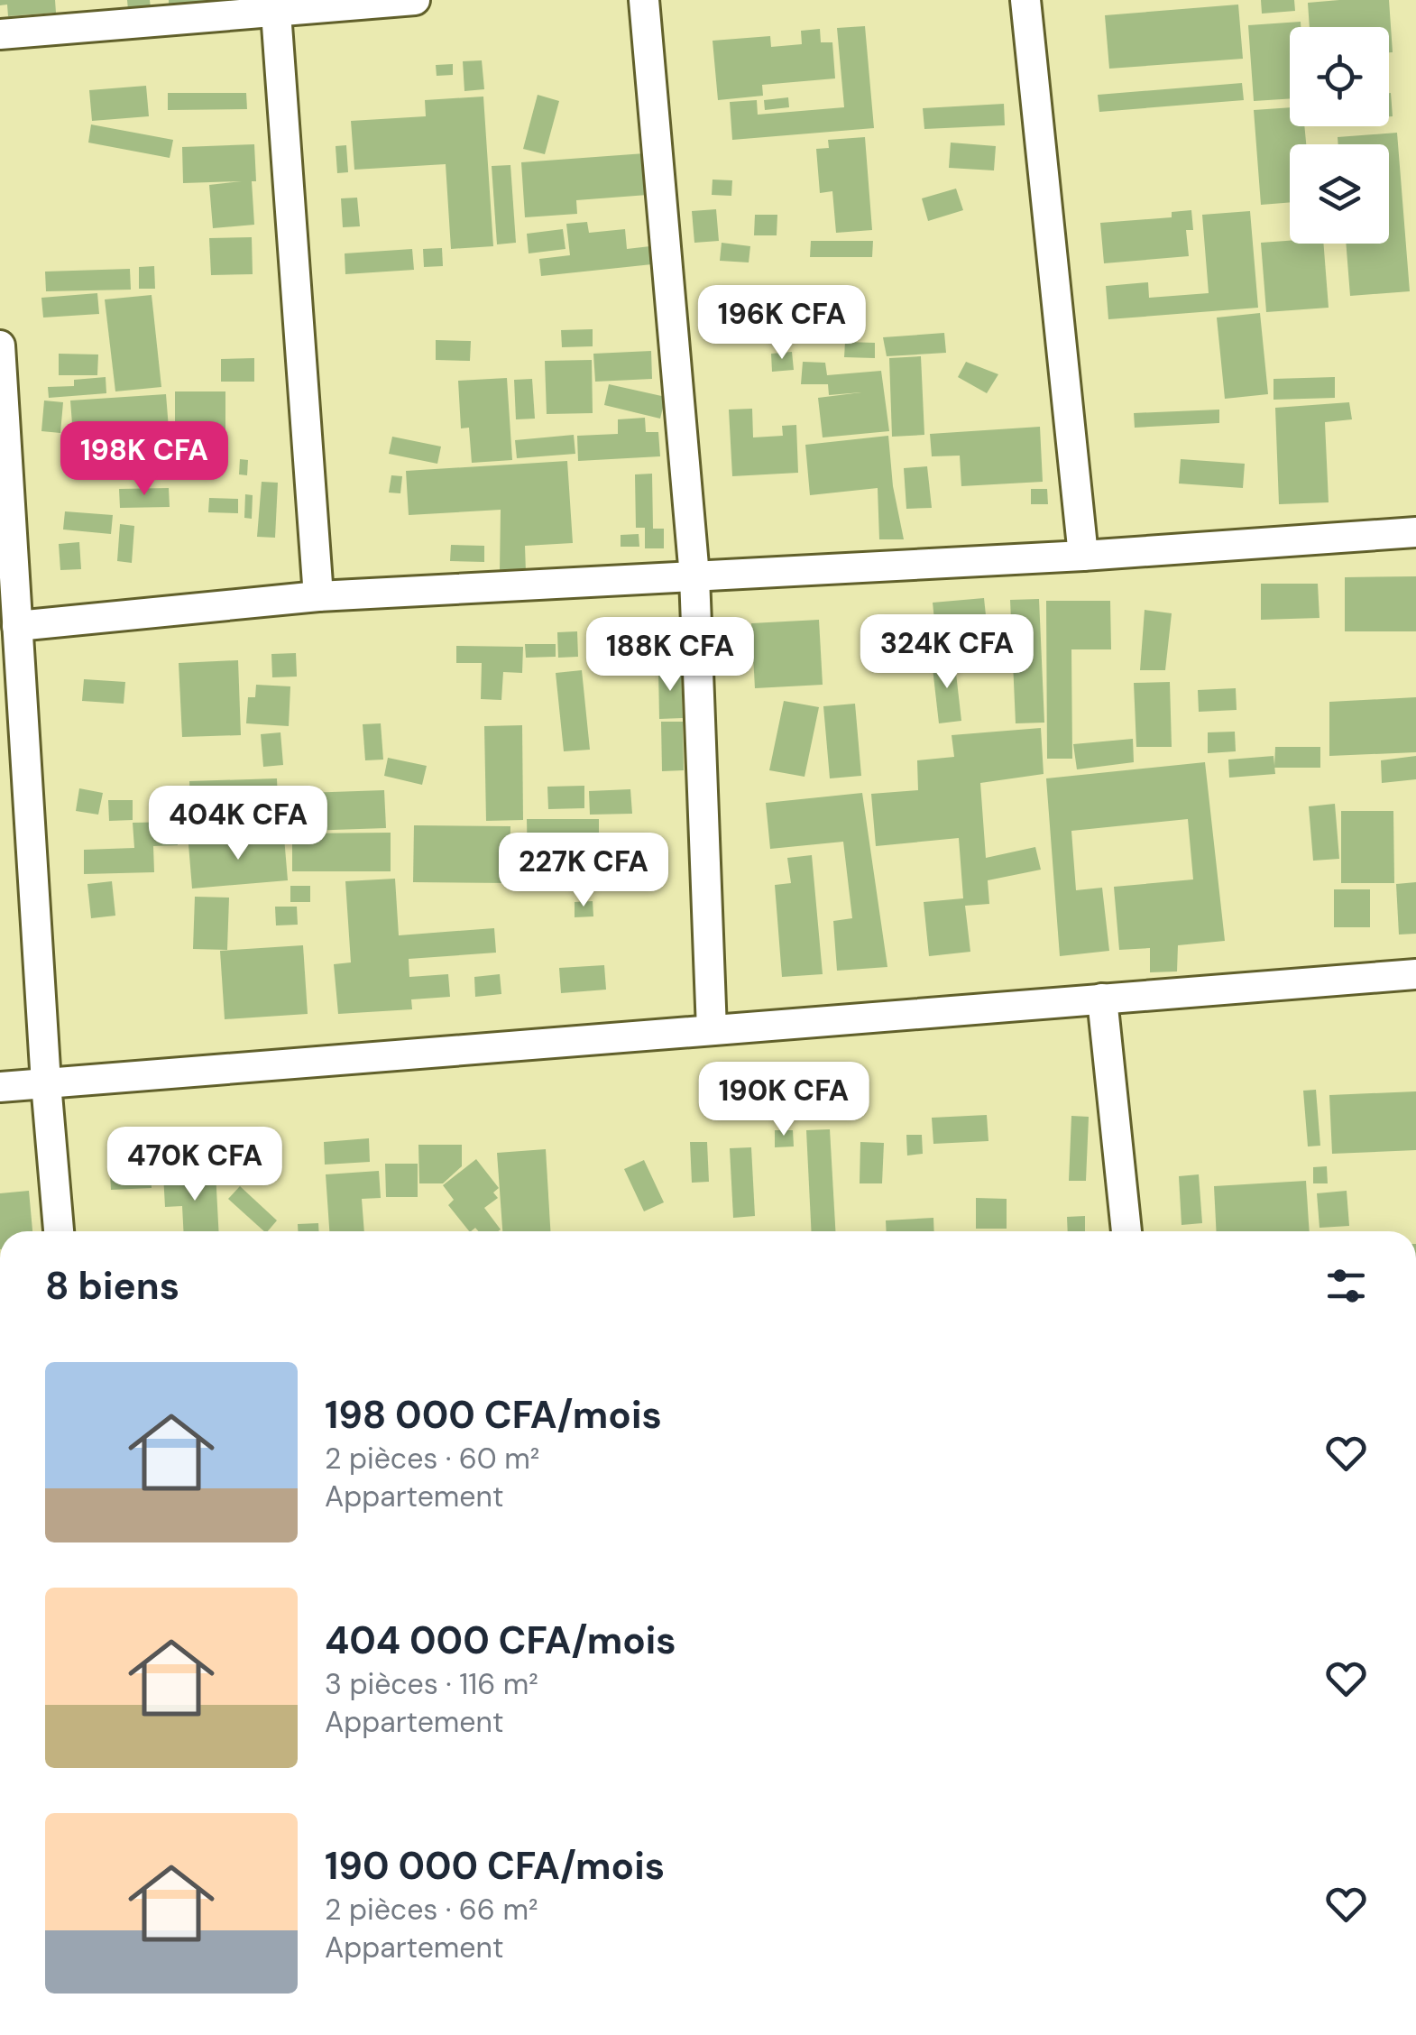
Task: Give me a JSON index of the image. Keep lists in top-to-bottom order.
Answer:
{
  "page": {
    "price": [
      "196K CFA",
      "198K CFA",
      "324K CFA",
      "188K CFA",
      "404K CFA",
      "227K CFA",
      "190K CFA",
      "470K CFA"
    ],
    "heading": "8 biens",
    "list": [
      {
        "name": "198 000 CFA/mois",
        "note": "2 pièces · 60 m² · Appartement"
      },
      {
        "name": "404 000 CFA/mois",
        "note": "3 pièces · 116 m² · Appartement"
      },
      {
        "name": "190 000 CFA/mois",
        "note": "2 pièces · 66 m² · Appartement"
      }
    ]
  }
}
